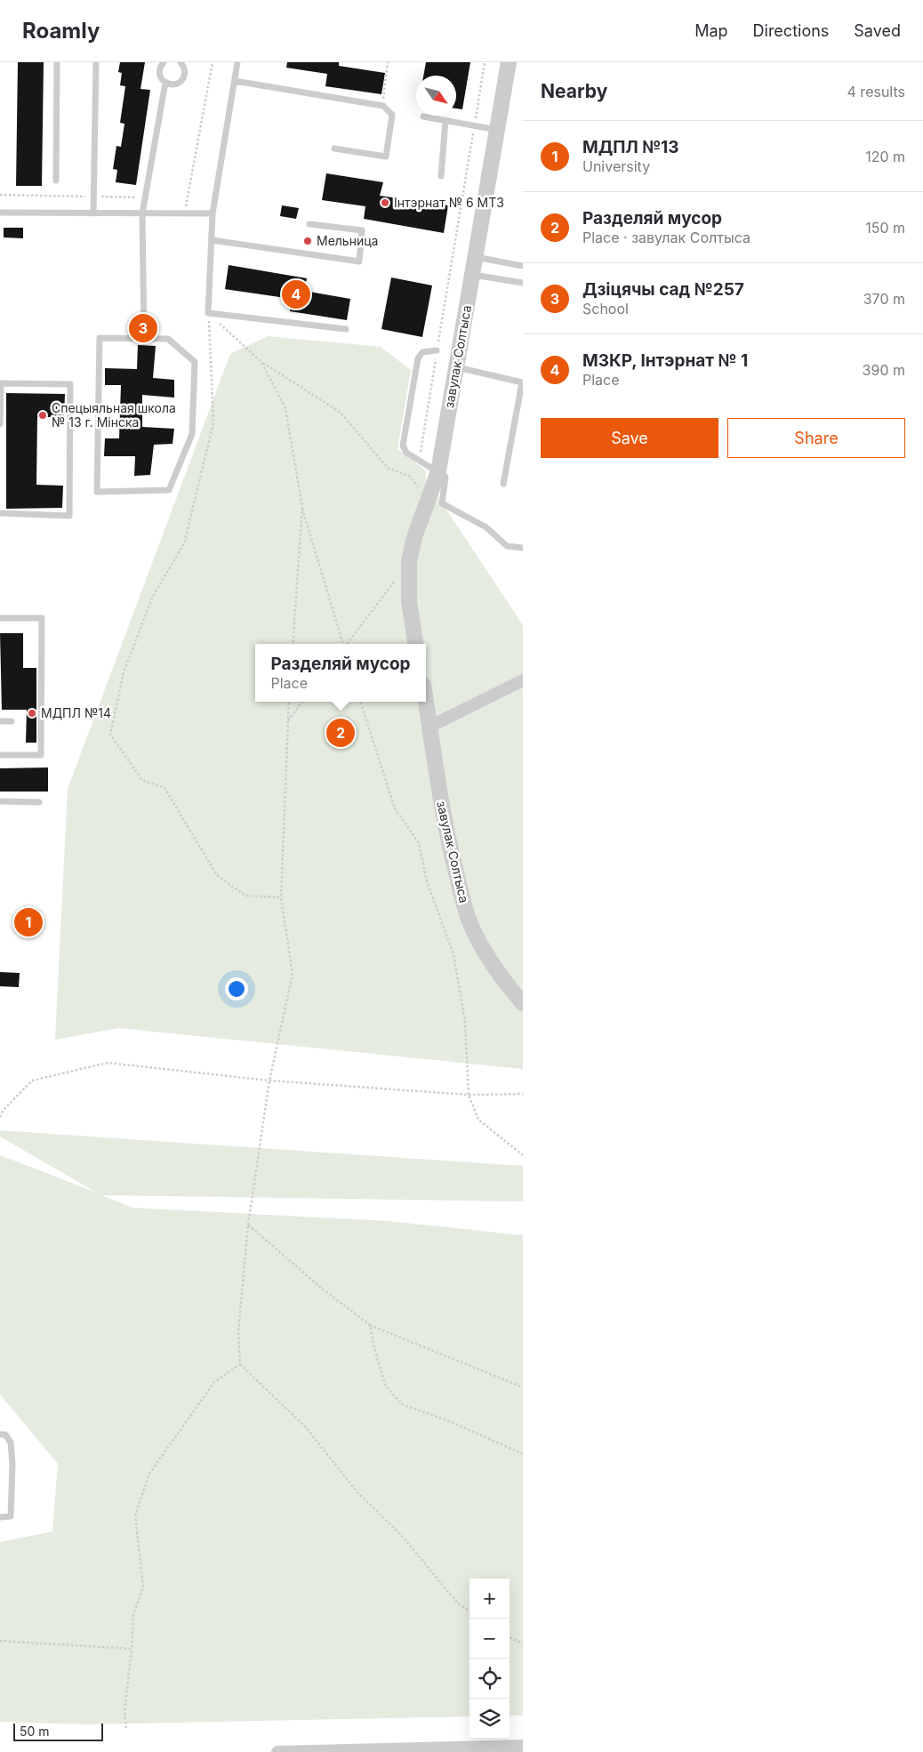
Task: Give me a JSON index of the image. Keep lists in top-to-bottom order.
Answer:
{
  "streets": {
    "street": ["завулак Солтыса"]
  },
  "places": [
    "Інтэрнат № 6 МТЗ",
    "Мельница",
    "Спецыяльная школа № 13 г. Мінска",
    "МДПЛ №14"
  ],
  "scale_bar": "50 m",
  "north": "bottom right",
  "page": {
    "header": "Roamly",
    "nav": ["Map", "Directions", "Saved"],
    "heading": ["Nearby", "4 results"],
    "list": [
      {
        "mark": "1",
        "name": "МДПЛ №13",
        "note": "University",
        "value": "120 m"
      },
      {
        "mark": "2",
        "name": "Разделяй мусор",
        "note": "Place · завулак Солтыса",
        "value": "150 m"
      },
      {
        "mark": "3",
        "name": "Дзіцячы сад №257",
        "note": "School",
        "value": "370 m"
      },
      {
        "mark": "4",
        "name": "МЗКР, Інтэрнат № 1",
        "note": "Place",
        "value": "390 m"
      }
    ],
    "pins": [
      "4",
      "3",
      "2",
      "1"
    ],
    "buttons": ["Save", "Share"],
    "popup": ["Разделяй мусор", "Place"],
    "map_buttons": ["+", "−"],
    "scale": "50 m"
  }
}
